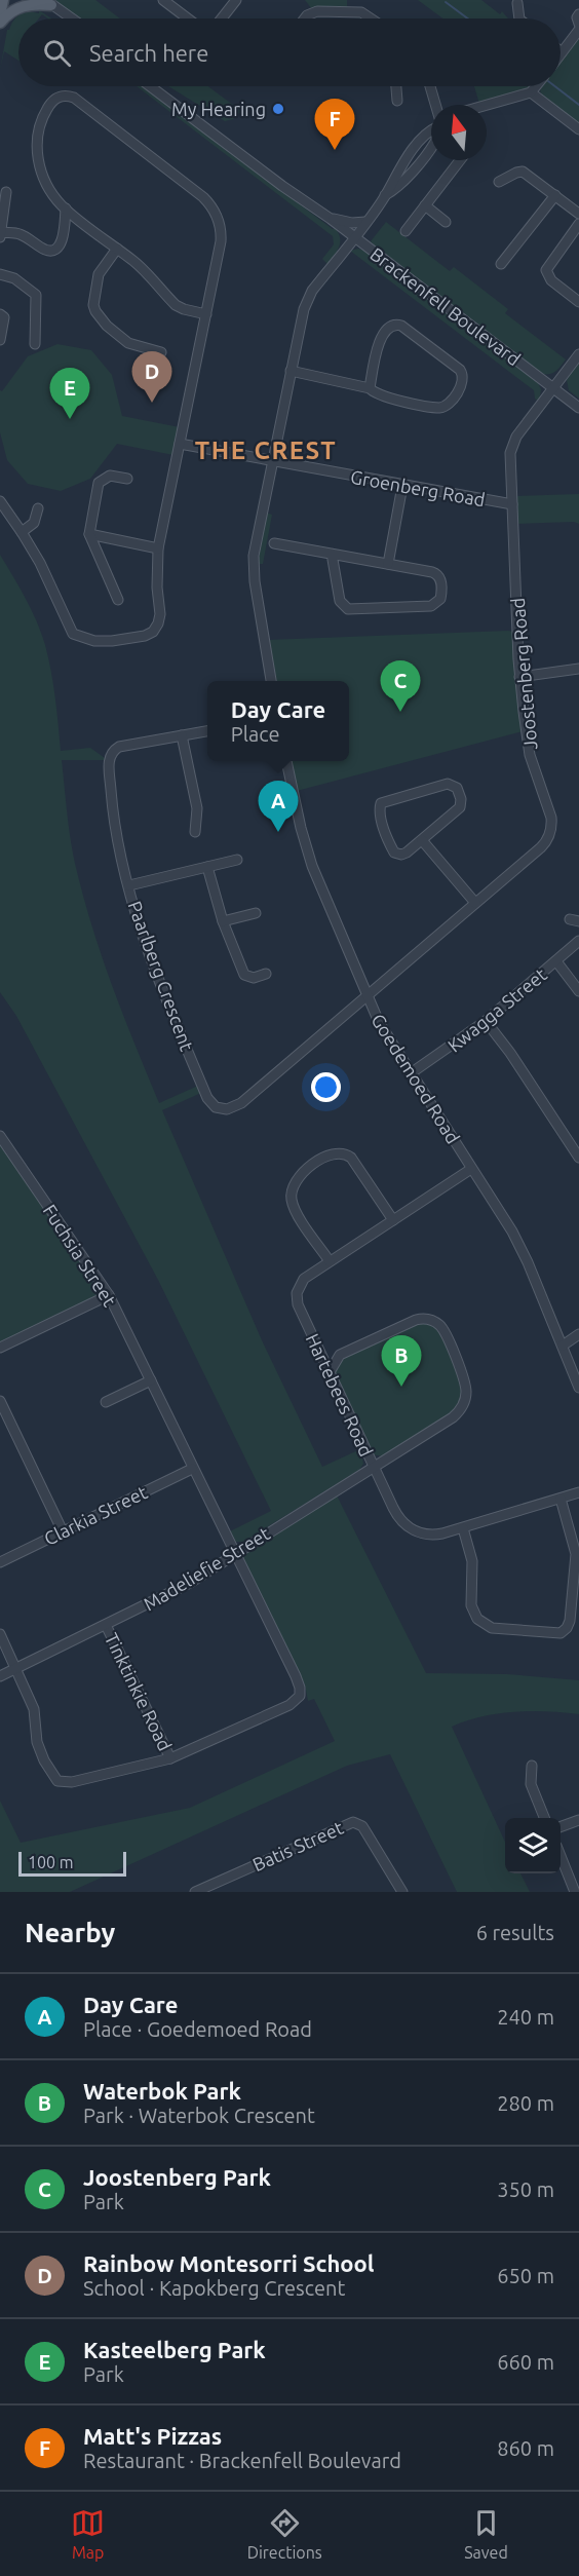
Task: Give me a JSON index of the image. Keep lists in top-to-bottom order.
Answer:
{
  "streets": {
    "street": [
      "Brackenfell Boulevard",
      "Groenberg Road",
      "Joostenberg Road",
      "Paarlberg Crescent",
      "Kwagga Street",
      "Goedemoed Road",
      "Fuchsia Street",
      "Hartebees Road",
      "Clarkia Street",
      "Madeliefie Street",
      "Tinktinkie Road",
      "Batis Street"
    ]
  },
  "crossings": [
    ["Brackenfell Boulevard", "Joostenberg Road"],
    ["Groenberg Road", "Joostenberg Road"],
    ["Joostenberg Road", "Paarlberg Crescent"],
    ["Joostenberg Road", "Goedemoed Road"],
    ["Paarlberg Crescent", "Goedemoed Road"],
    ["Kwagga Street", "Goedemoed Road"],
    ["Goedemoed Road", "Hartebees Road"],
    ["Fuchsia Street", "Clarkia Street"],
    ["Fuchsia Street", "Madeliefie Street"],
    ["Fuchsia Street", "Tinktinkie Road"],
    ["Hartebees Road", "Madeliefie Street"],
    ["Madeliefie Street", "Tinktinkie Road"]
  ],
  "districts": ["THE CREST"],
  "places": ["My Hearing"],
  "scale_bar": "100 m",
  "north": "top",
  "page": {
    "search": "Search here",
    "pins": [
      "F",
      "D",
      "E",
      "C",
      "A",
      "B"
    ],
    "popup": ["Day Care", "Place"],
    "scale": "100 m",
    "heading": ["Nearby", "6 results"],
    "list": [
      {
        "mark": "A",
        "name": "Day Care",
        "note": "Place · Goedemoed Road",
        "value": "240 m"
      },
      {
        "mark": "B",
        "name": "Waterbok Park",
        "note": "Park · Waterbok Crescent",
        "value": "280 m"
      },
      {
        "mark": "C",
        "name": "Joostenberg Park",
        "note": "Park",
        "value": "350 m"
      },
      {
        "mark": "D",
        "name": "Rainbow Montesorri School",
        "note": "School · Kapokberg Crescent",
        "value": "650 m"
      },
      {
        "mark": "E",
        "name": "Kasteelberg Park",
        "note": "Park",
        "value": "660 m"
      },
      {
        "mark": "F",
        "name": "Matt's Pizzas",
        "note": "Restaurant · Brackenfell Boulevard",
        "value": "860 m"
      }
    ],
    "nav": ["Map", "Directions", "Saved"]
  }
}
